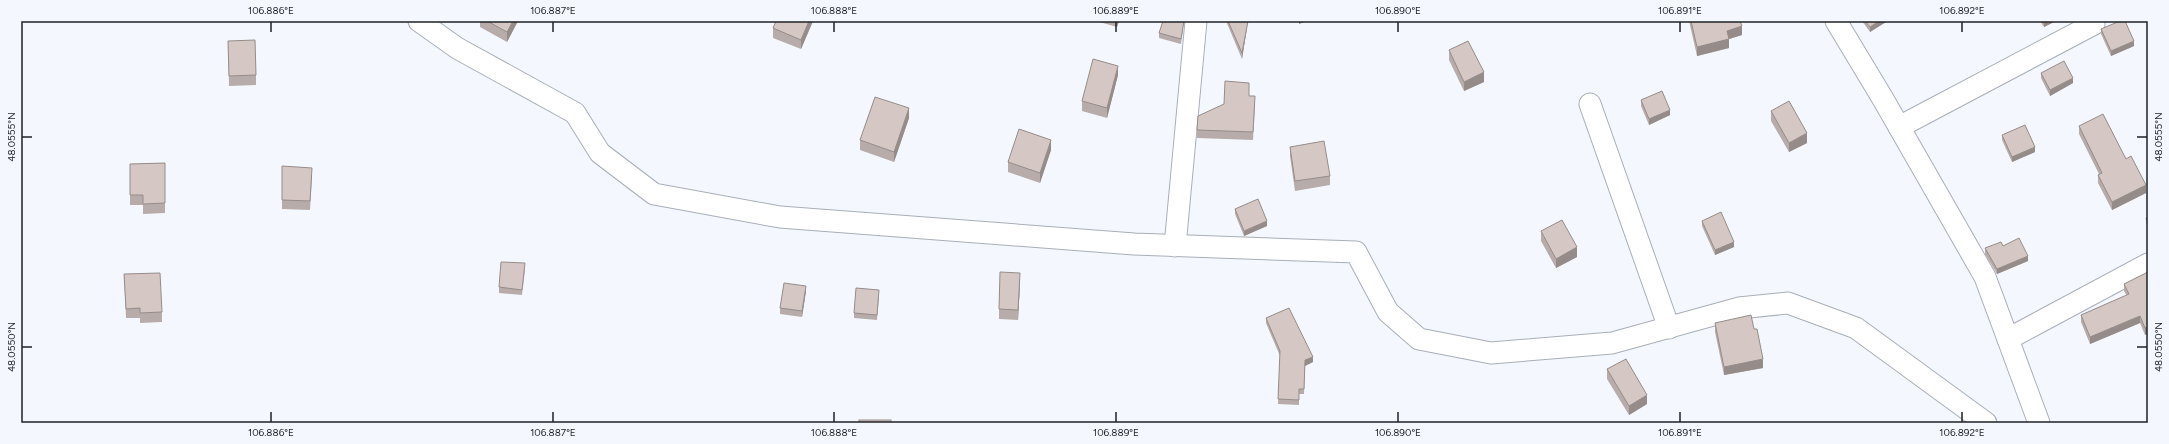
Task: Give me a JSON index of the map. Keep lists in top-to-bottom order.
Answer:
{
  "coordinates": [
    "106.886°E",
    "106.887°E",
    "106.888°E",
    "106.889°E",
    "106.890°E",
    "106.891°E",
    "106.892°E",
    "48.0555°N",
    "48.0550°N"
  ]
}
